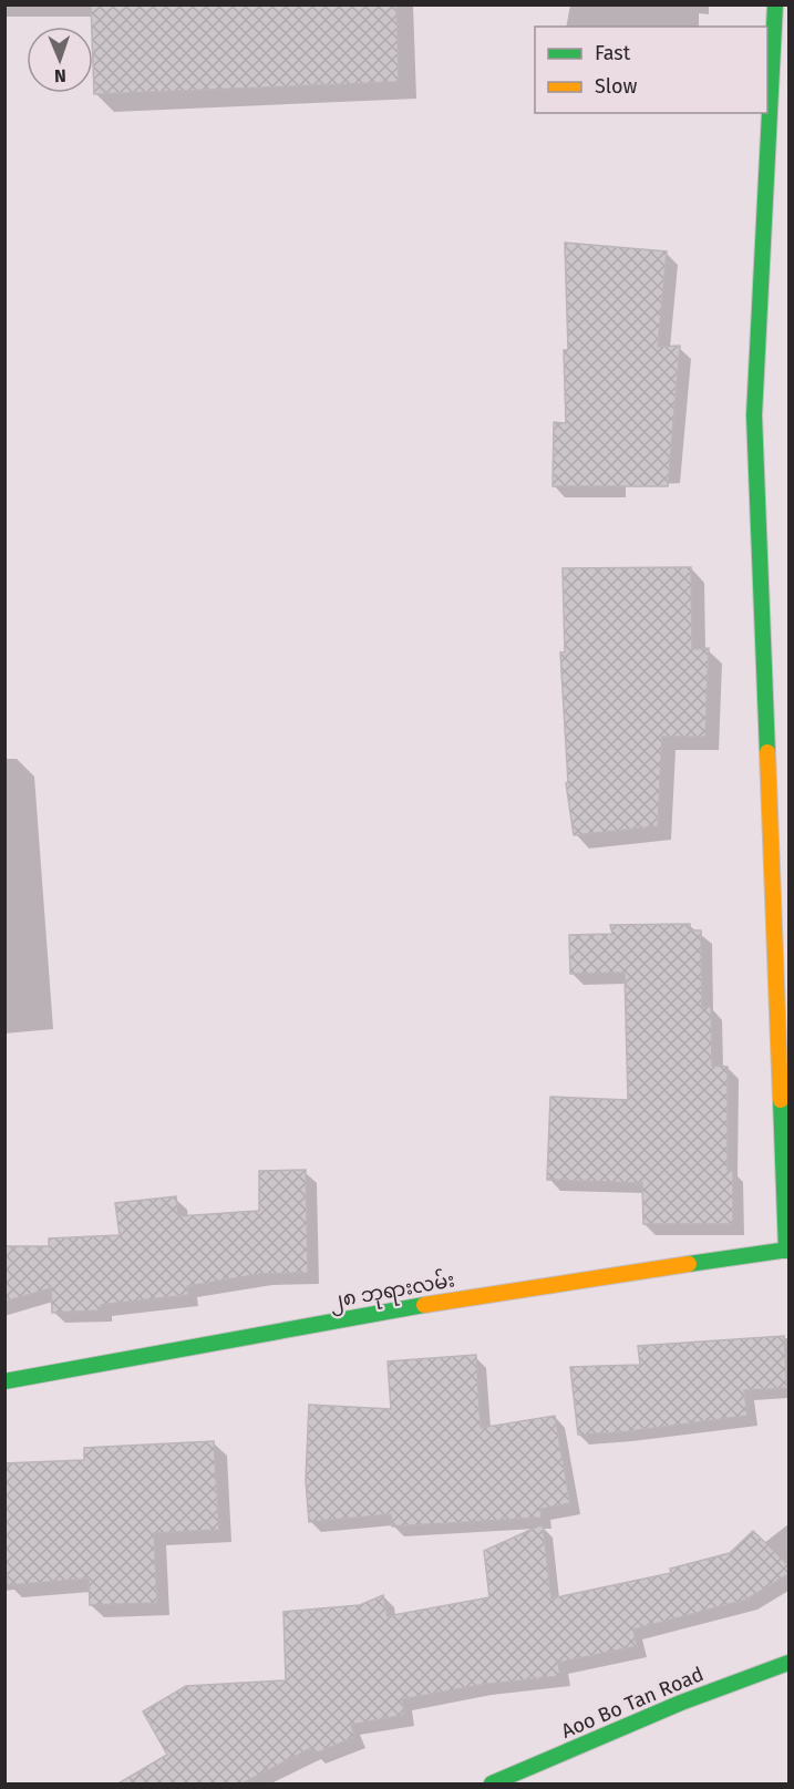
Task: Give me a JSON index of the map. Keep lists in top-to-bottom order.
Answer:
{
  "streets": {
    "street": ["၂၈ ဘုရားလမ်း", "Aoo Bo Tan Road"]
  },
  "legend": ["Fast", "Slow"],
  "north": "bottom"
}
